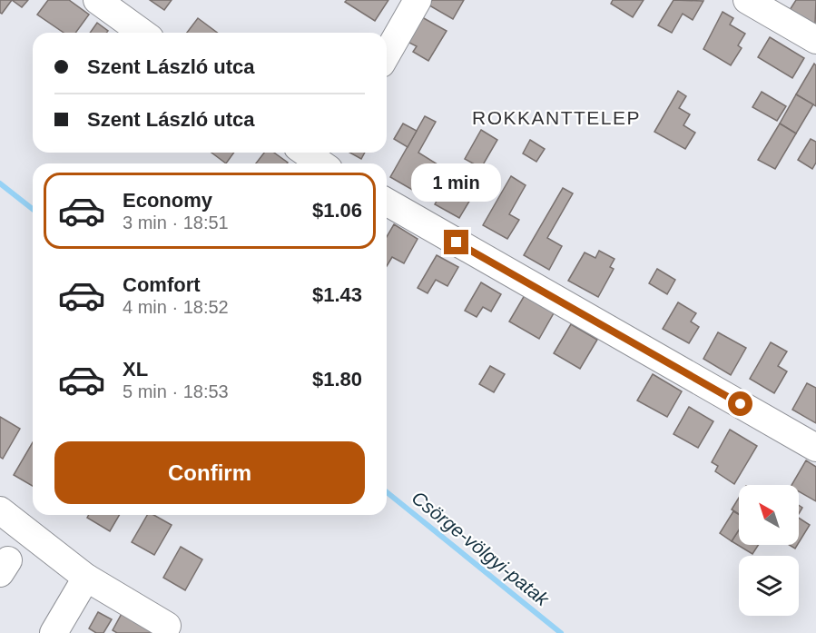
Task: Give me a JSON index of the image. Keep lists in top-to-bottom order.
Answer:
{
  "districts": ["ROKKANTTELEP"],
  "water": ["Csörge-völgyi-patak"],
  "north": "top left",
  "page": {
    "banner": ["Szent László utca", "Szent László utca"],
    "bubble": "1 min",
    "list": [
      {
        "name": "Economy",
        "note": "3 min · 18:51",
        "value": "$1.06"
      },
      {
        "name": "Comfort",
        "note": "4 min · 18:52",
        "value": "$1.43"
      },
      {
        "name": "XL",
        "note": "5 min · 18:53",
        "value": "$1.80"
      }
    ],
    "buttons": "Confirm"
  }
}
